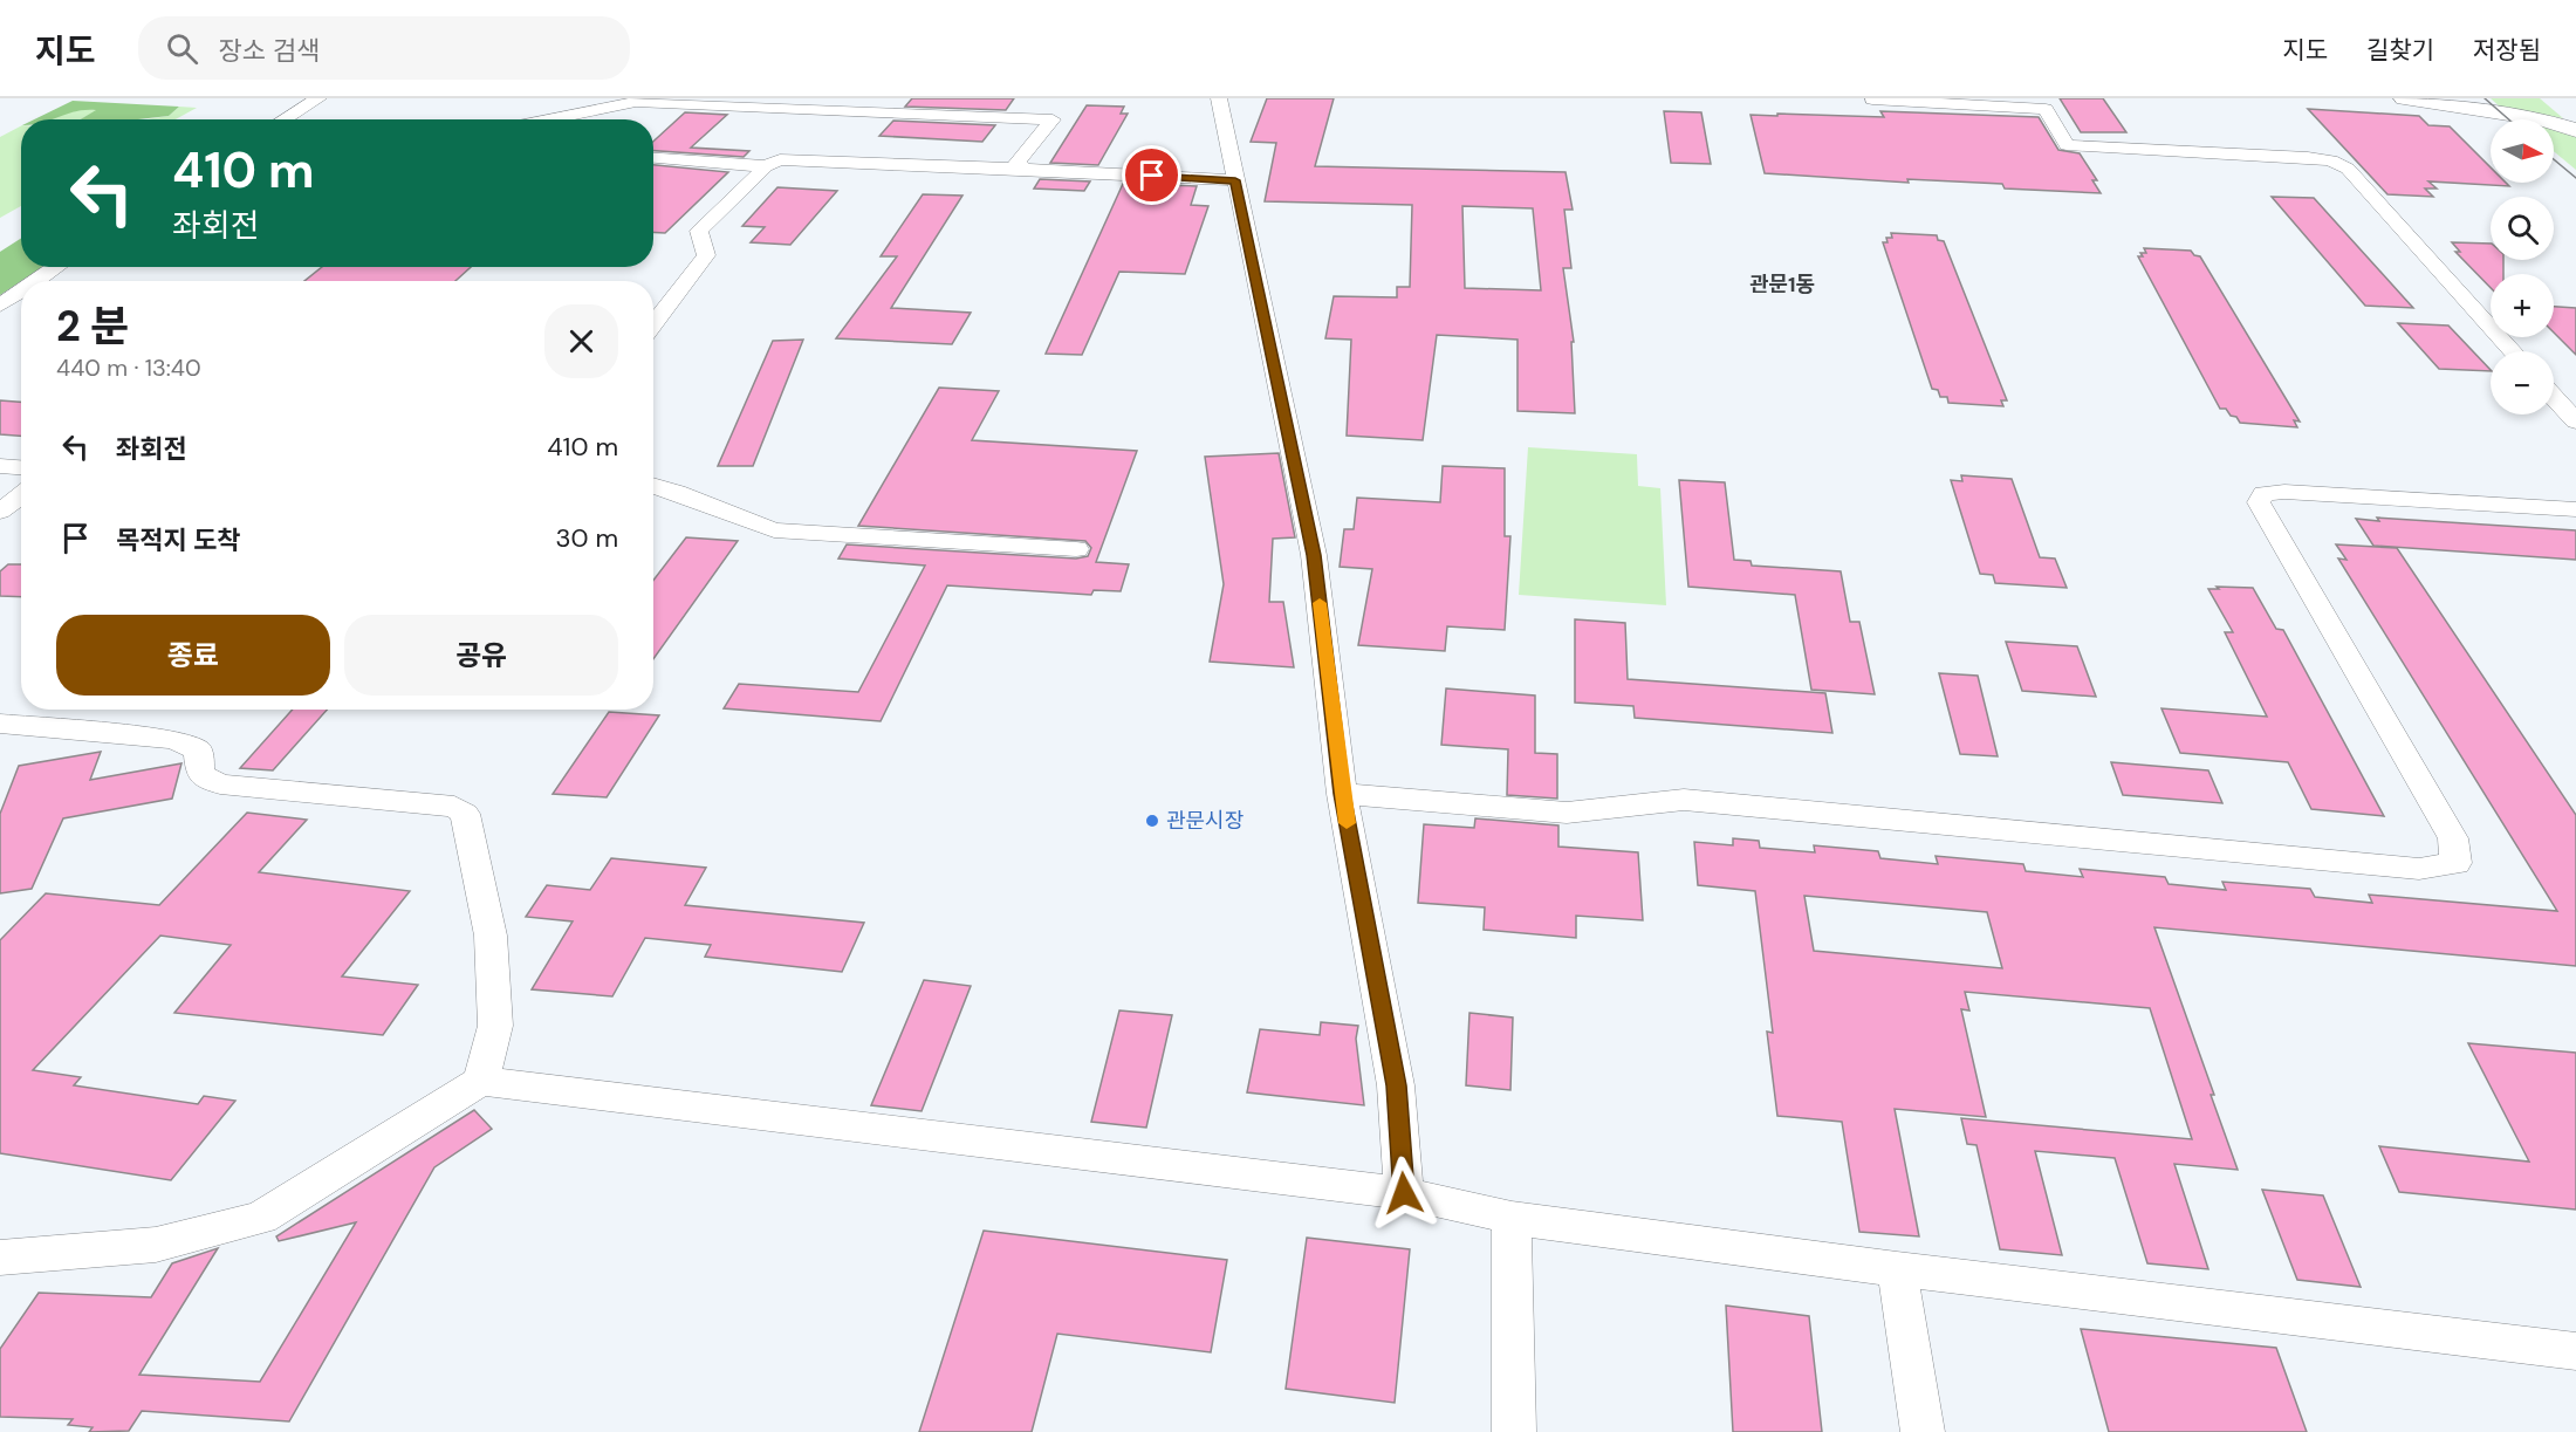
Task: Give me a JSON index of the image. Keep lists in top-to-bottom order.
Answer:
{
  "districts": ["관문1동"],
  "places": ["관문시장"],
  "north": "right",
  "page": {
    "header": "지도",
    "search": "장소 검색",
    "nav": ["지도", "길찾기", "저장됨"],
    "map_buttons": ["+", "−"],
    "turn": ["410 m", "좌회전"],
    "heading": ["2 분", "440 m · 13:40"],
    "list": [
      {
        "name": "좌회전",
        "value": "410 m"
      },
      {
        "name": "목적지 도착",
        "value": "30 m"
      }
    ],
    "buttons": ["종료", "공유"]
  }
}
